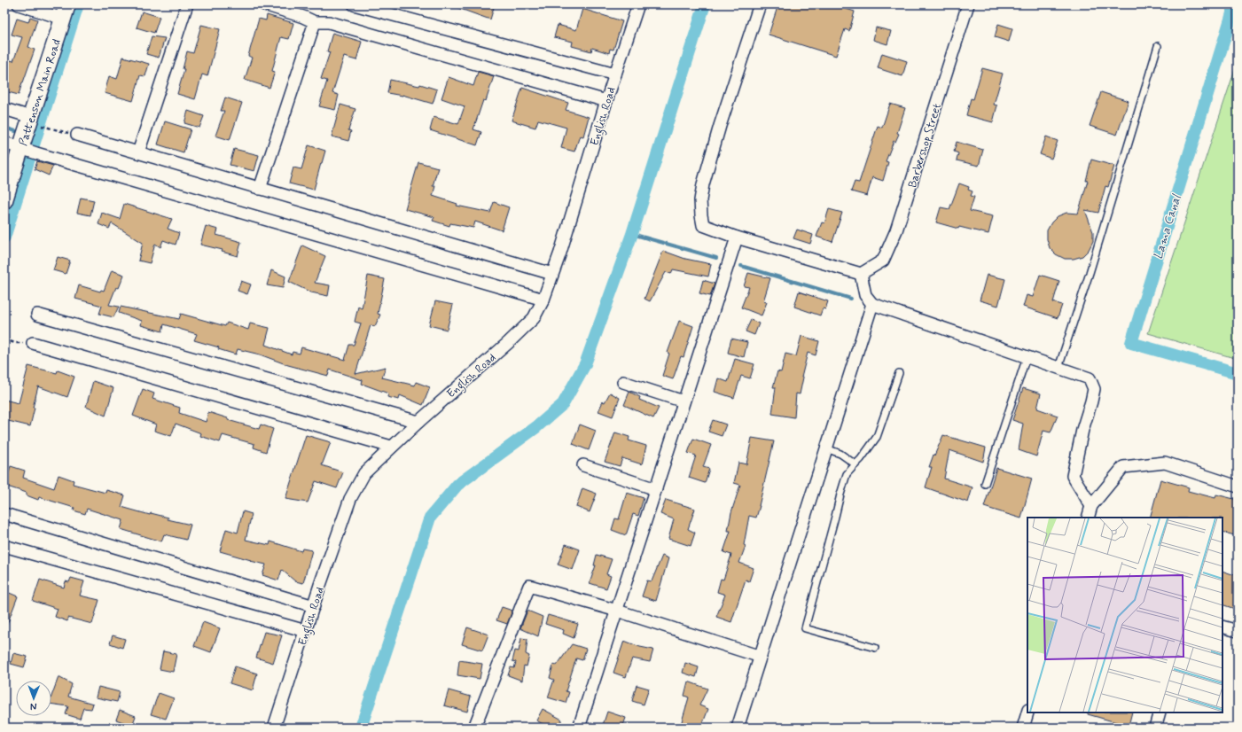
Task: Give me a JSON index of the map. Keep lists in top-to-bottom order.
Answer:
{
  "streets": {
    "street": ["Pattenson Main Road", "English Road", "Barbershop Street"]
  },
  "water": ["Lama Canal"],
  "north": "bottom"
}
